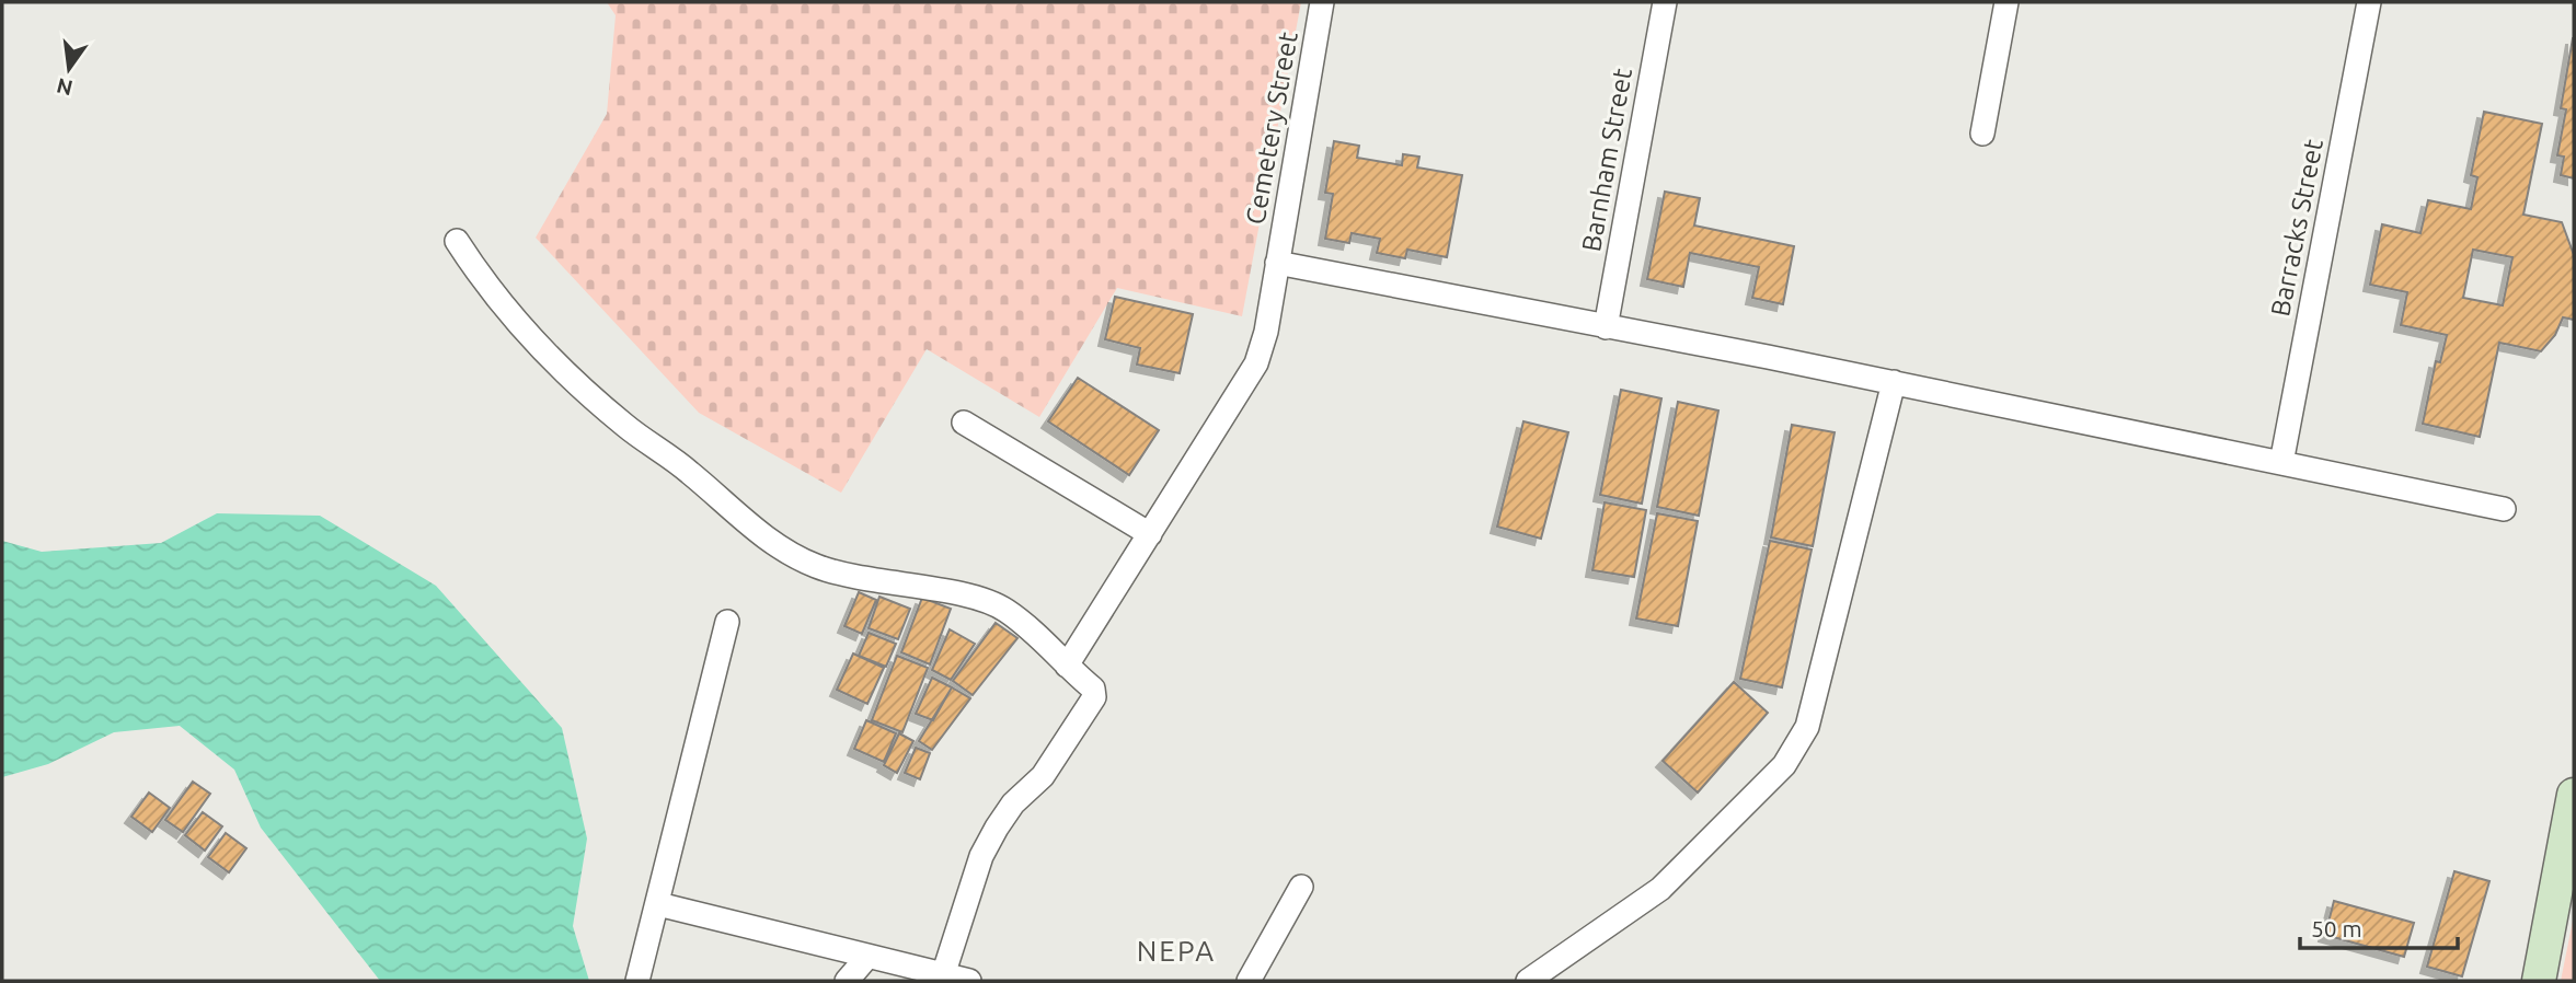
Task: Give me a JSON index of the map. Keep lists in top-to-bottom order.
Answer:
{
  "streets": {
    "street": ["Cemetery Street", "Barnham Street", "Barracks Street"]
  },
  "districts": ["NEPA"],
  "scale_bar": "50 m",
  "north": "bottom"
}
